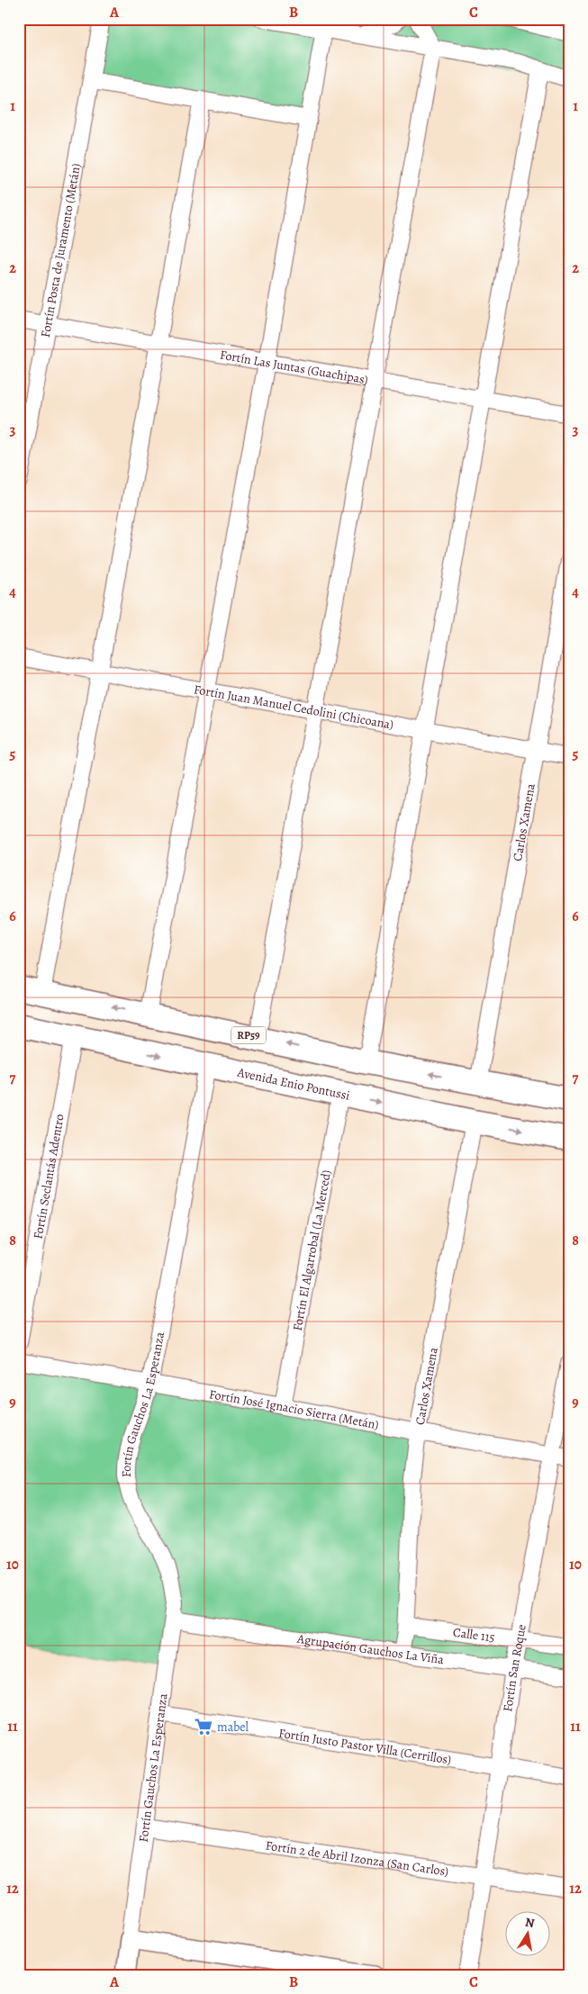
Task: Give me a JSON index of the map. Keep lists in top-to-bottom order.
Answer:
{
  "streets": {
    "main road": ["RP59", "Avenida Enio Pontussi"],
    "street": [
      "Fortín Posta de Juramento (Metán)",
      "Fortín Las Juntas (Guachipas)",
      "Fortín Juan Manuel Cedolini (Chicoana)",
      "Carlos Xamena",
      "Fortín Seclantás Adentro",
      "Fortín El Algarrobal (La Merced)",
      "Fortín Gauchos La Esperanza",
      "Fortín José Ignacio Sierra (Metán)",
      "Calle 115",
      "Agrupación Gauchos La Viña",
      "Fortín San Roque",
      "Fortín Justo Pastor Villa (Cerrillos)",
      "Fortín 2 de Abril Izonza (San Carlos)"
    ]
  },
  "crossings": [
    ["Fortín Posta de Juramento (Metán)", "Fortín Las Juntas (Guachipas)"],
    ["Fortín Juan Manuel Cedolini (Chicoana)", "Carlos Xamena"],
    ["Carlos Xamena", "RP59"],
    ["Carlos Xamena", "Avenida Enio Pontussi"],
    ["Carlos Xamena", "Fortín José Ignacio Sierra (Metán)"],
    ["Carlos Xamena", "Calle 115"],
    ["Carlos Xamena", "Agrupación Gauchos La Viña"],
    ["Avenida Enio Pontussi", "Fortín Seclantás Adentro"],
    ["Avenida Enio Pontussi", "Fortín El Algarrobal (La Merced)"],
    ["Avenida Enio Pontussi", "Fortín Gauchos La Esperanza"],
    ["Fortín El Algarrobal (La Merced)", "Fortín José Ignacio Sierra (Metán)"],
    ["Fortín Gauchos La Esperanza", "Fortín José Ignacio Sierra (Metán)"],
    ["Fortín Gauchos La Esperanza", "Agrupación Gauchos La Viña"],
    ["Fortín Gauchos La Esperanza", "Fortín Justo Pastor Villa (Cerrillos)"],
    ["Fortín Gauchos La Esperanza", "Fortín 2 de Abril Izonza (San Carlos)"],
    ["Fortín José Ignacio Sierra (Metán)", "Fortín San Roque"],
    ["Calle 115", "Fortín San Roque"],
    ["Agrupación Gauchos La Viña", "Fortín San Roque"],
    ["Fortín San Roque", "Fortín Justo Pastor Villa (Cerrillos)"],
    ["Fortín San Roque", "Fortín 2 de Abril Izonza (San Carlos)"]
  ],
  "places": {
    "supermarket": ["mabel"]
  },
  "north": "top",
  "grid": {
    "columns": ["A", "B", "C"],
    "rows": [
      "1",
      "2",
      "3",
      "4",
      "5",
      "6",
      "7",
      "8",
      "9",
      "10",
      "11",
      "12"
    ]
  }
}
